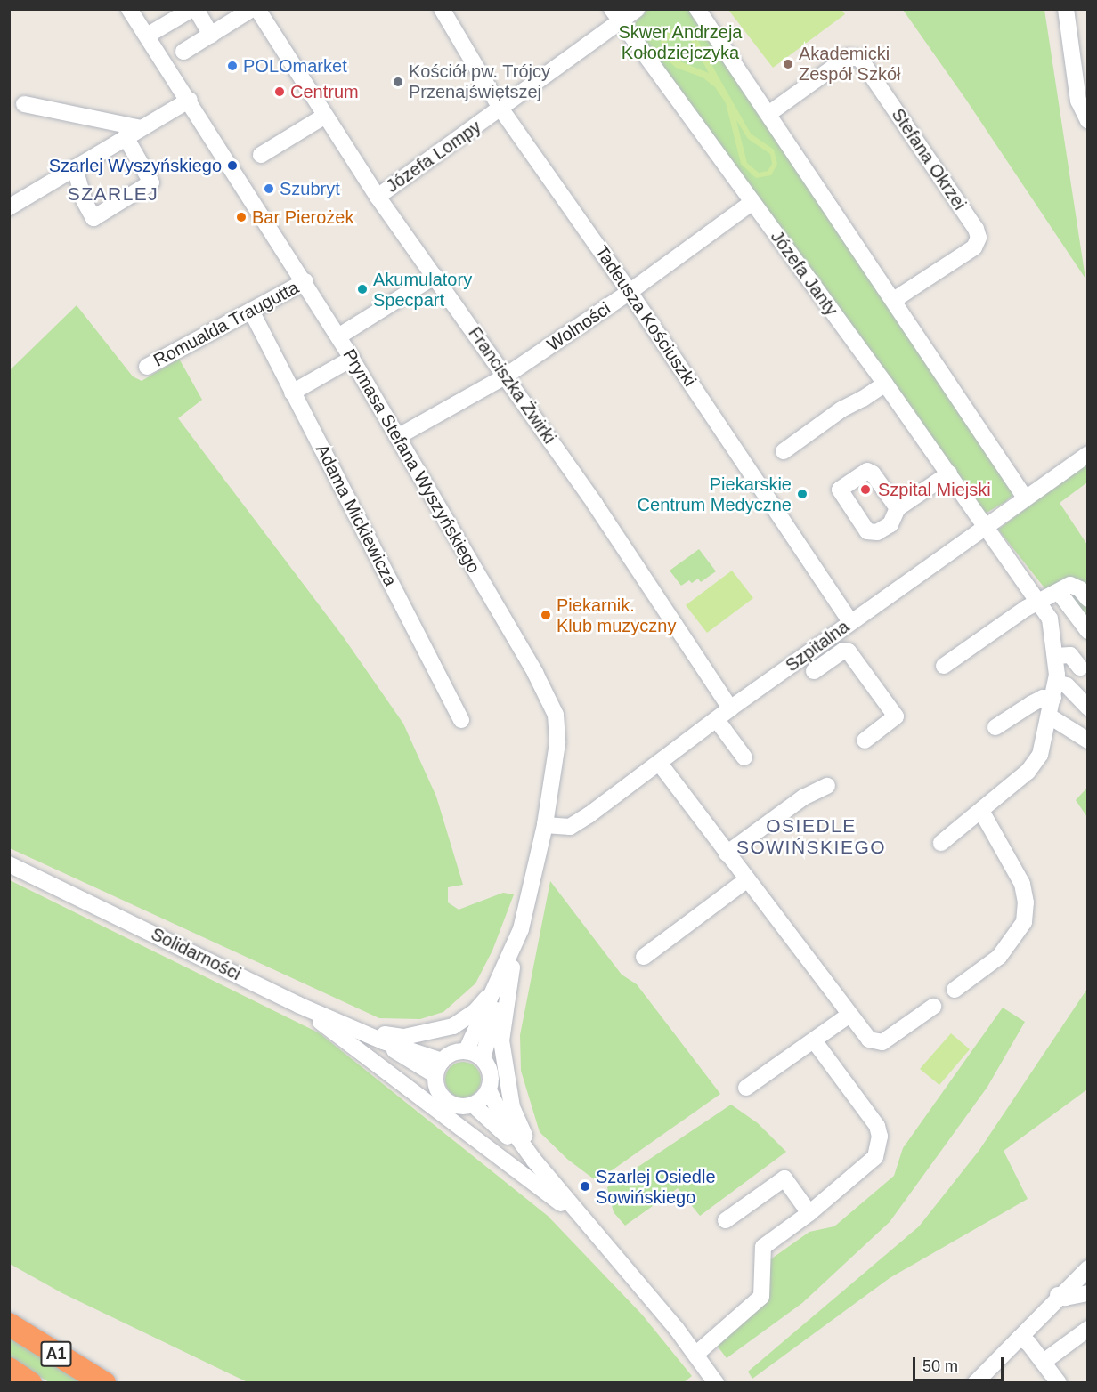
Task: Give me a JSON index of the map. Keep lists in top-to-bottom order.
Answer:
{
  "streets": {
    "highway": ["A1"],
    "street": [
      "Józefa Lompy",
      "Stefana Okrzei",
      "Józefa Janty",
      "Tadeusza Kościuszki",
      "Romualda Traugutta",
      "Wolności",
      "Franciszka Żwirki",
      "Prymasa Stefana Wyszyńskiego",
      "Adama Mickiewicza",
      "Szpitalna",
      "Solidarności"
    ]
  },
  "crossings": [
    ["Józefa Lompy", "Józefa Janty"],
    ["Józefa Lompy", "Tadeusza Kościuszki"],
    ["Józefa Lompy", "Franciszka Żwirki"],
    ["Józefa Janty", "Wolności"],
    ["Józefa Janty", "Szpitalna"],
    ["Tadeusza Kościuszki", "Wolności"],
    ["Tadeusza Kościuszki", "Szpitalna"],
    ["Romualda Traugutta", "Prymasa Stefana Wyszyńskiego"],
    ["Romualda Traugutta", "Adama Mickiewicza"],
    ["Wolności", "Franciszka Żwirki"],
    ["Wolności", "Prymasa Stefana Wyszyńskiego"],
    ["Franciszka Żwirki", "Szpitalna"],
    ["Prymasa Stefana Wyszyńskiego", "Szpitalna"],
    ["Prymasa Stefana Wyszyńskiego", "Solidarności"]
  ],
  "districts": ["SZARLEJ", "OSIEDLE SOWIŃSKIEGO"],
  "parks": ["Skwer Andrzeja Kołodziejczyka"],
  "places": [
    "Akademicki Zespół Szkół",
    "POLOmarket",
    "Kościół pw. Trójcy Przenajświętszej",
    "Centrum",
    "Szarlej Wyszyńskiego",
    "Szubryt",
    "Bar Pierożek",
    "Akumulatory Specpart",
    "Szpital Miejski",
    "Piekarskie Centrum Medyczne",
    "Piekarnik. Klub muzyczny",
    "Szarlej Osiedle Sowińskiego"
  ],
  "scale_bar": "50 m"
}
